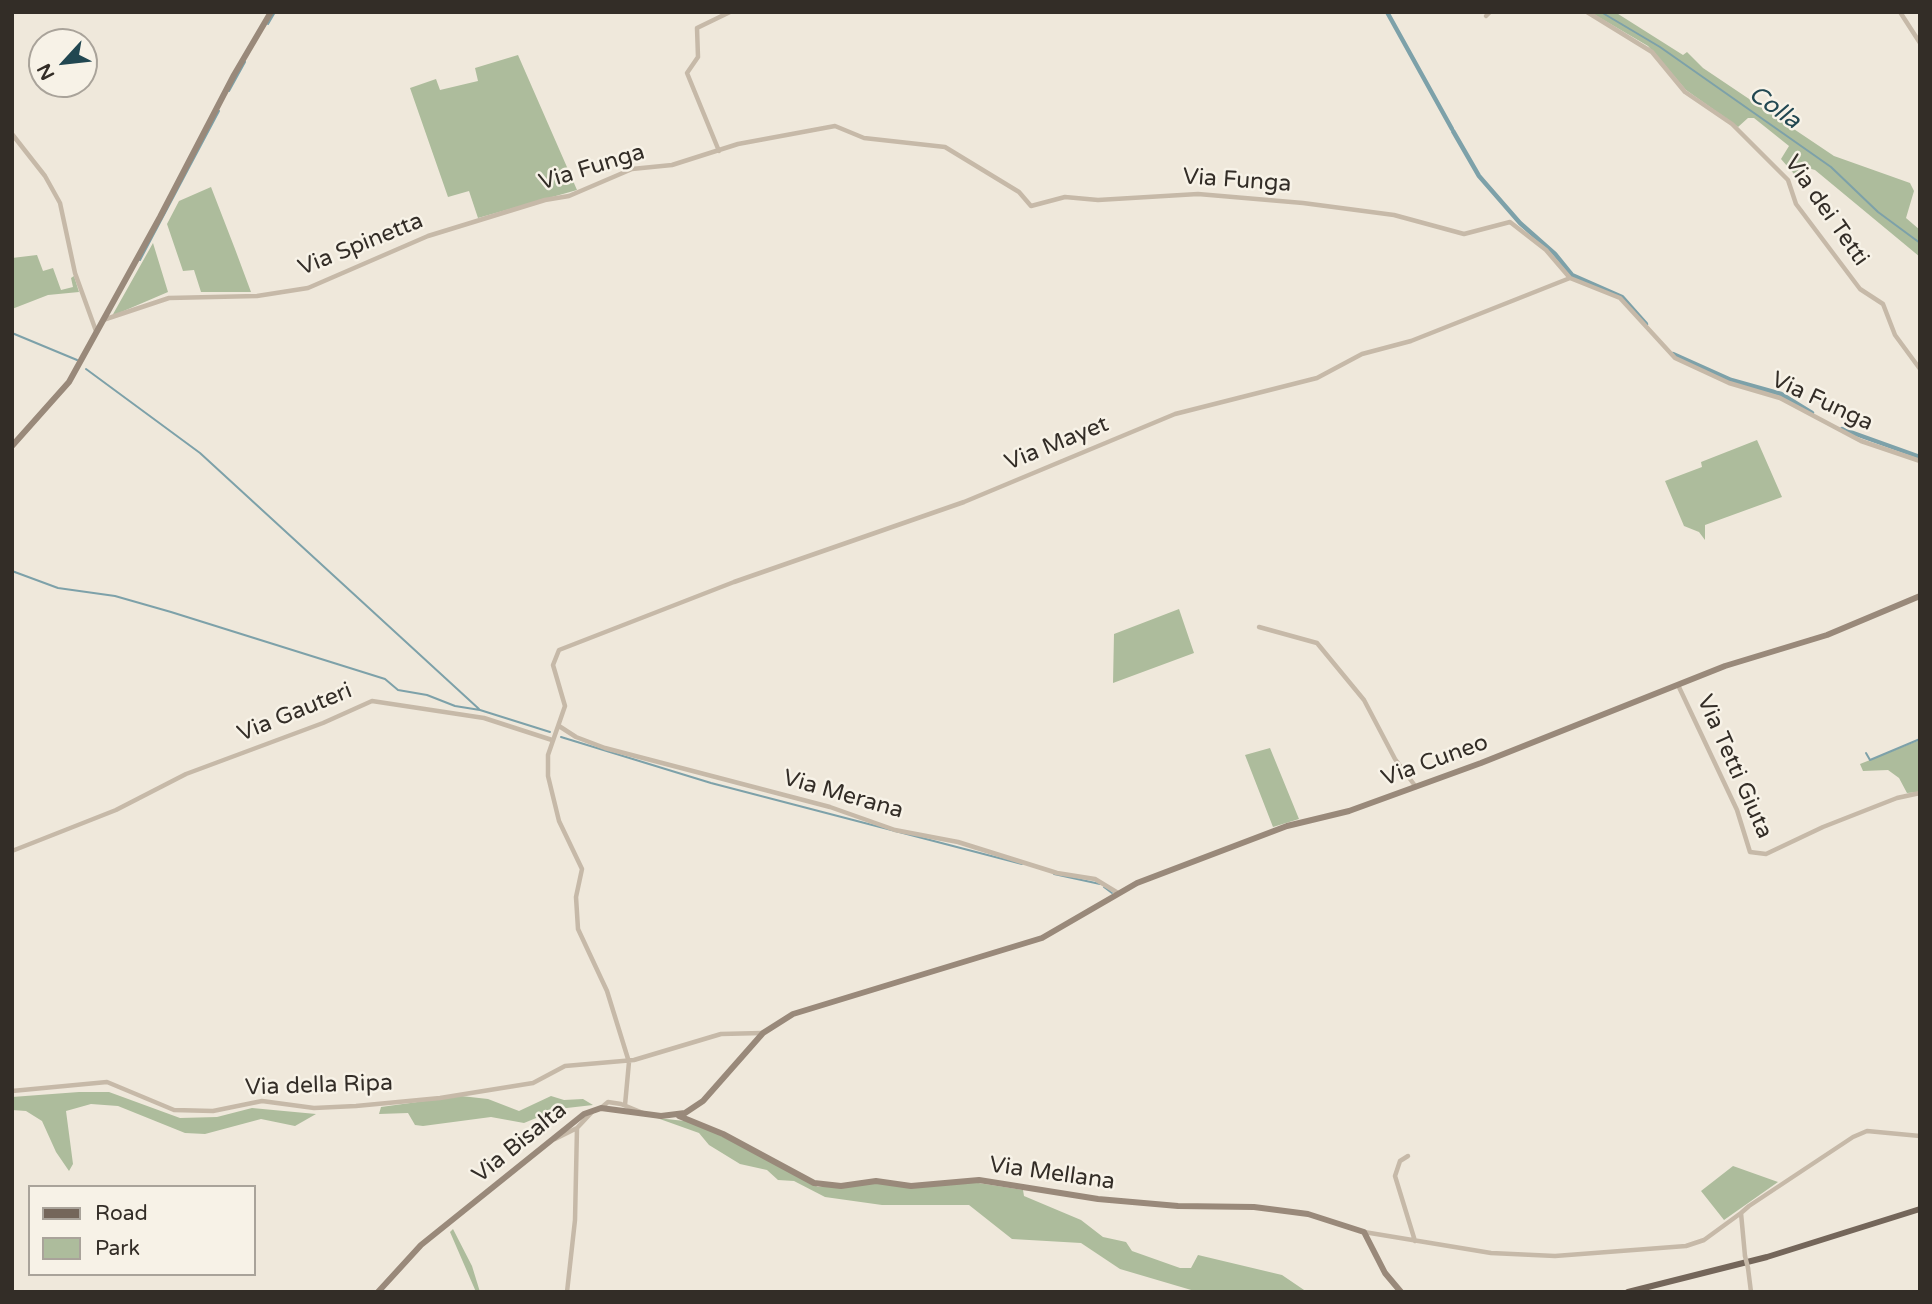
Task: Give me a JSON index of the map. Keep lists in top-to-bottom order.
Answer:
{
  "streets": {
    "street": [
      "Via Funga",
      "Via dei Tetti",
      "Via Spinetta",
      "Via Mayet",
      "Via Gauteri",
      "Via Cuneo",
      "Via Tetti Giuta",
      "Via Merana",
      "Via della Ripa",
      "Via Bisalta",
      "Via Mellana"
    ]
  },
  "crossings": [
    ["Via Funga", "Via Spinetta"],
    ["Via Funga", "Via Mayet"],
    ["Via Mayet", "Via Merana"],
    ["Via Cuneo", "Via Tetti Giuta"],
    ["Via Cuneo", "Via Merana"],
    ["Via Cuneo", "Via della Ripa"],
    ["Via Bisalta", "Via Mellana"]
  ],
  "water": ["Colla"],
  "legend": ["Road", "Park"],
  "north": "bottom left"
}
